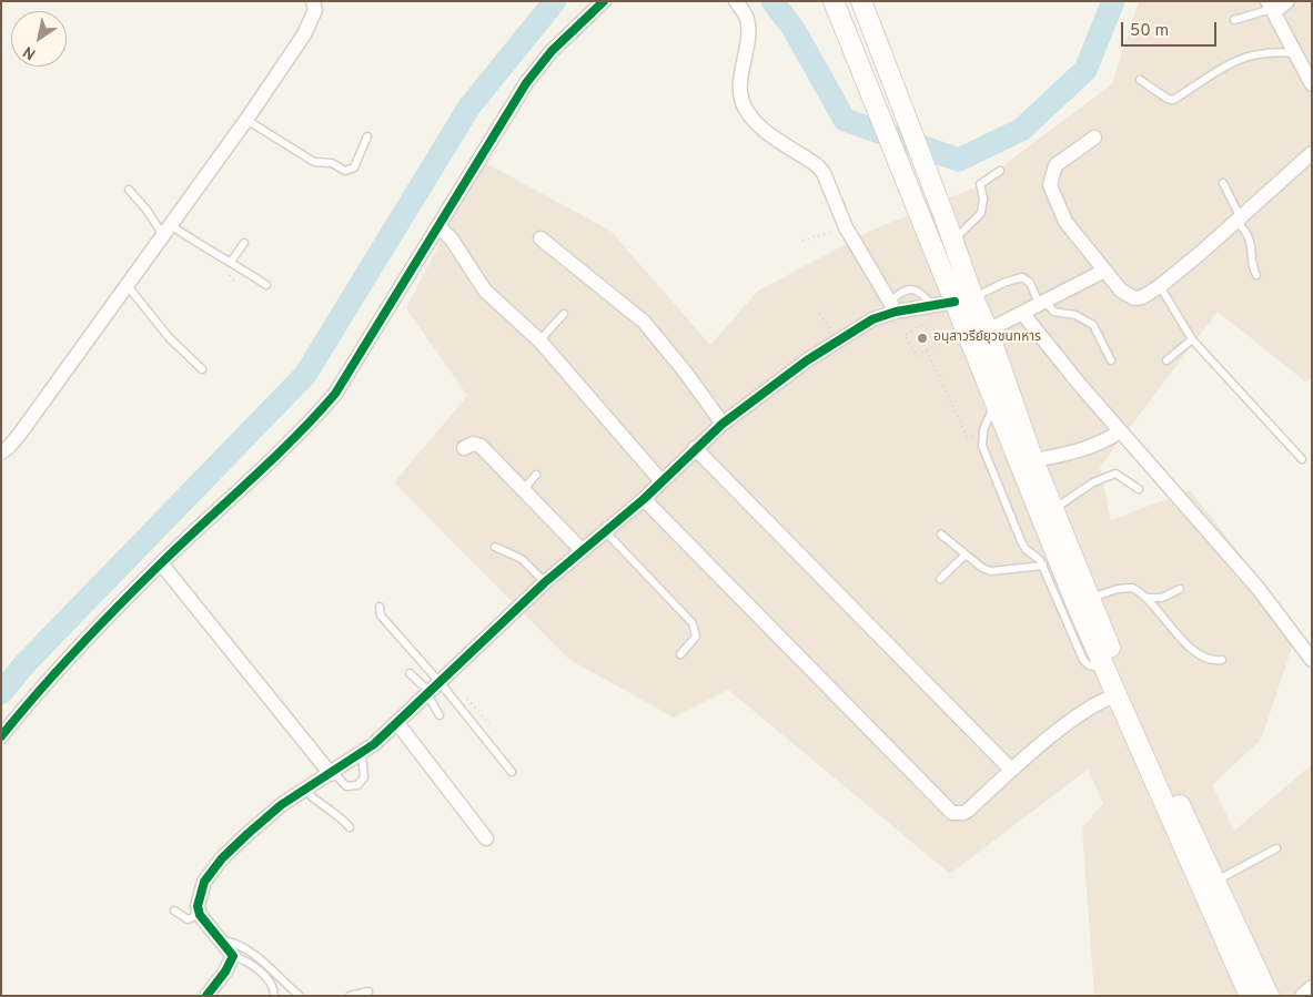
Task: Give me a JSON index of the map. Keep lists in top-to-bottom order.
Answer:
{
  "places": ["อนุสาวรีย์ยุวชนทหาร"],
  "scale_bar": "50 m",
  "north": "bottom left"
}
